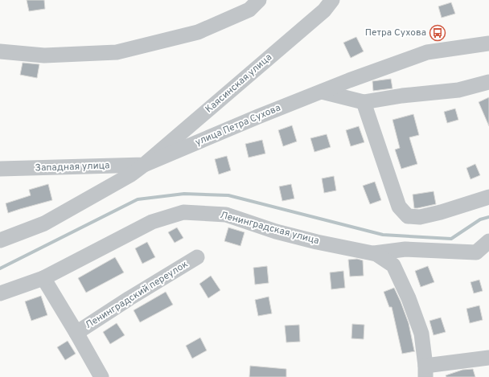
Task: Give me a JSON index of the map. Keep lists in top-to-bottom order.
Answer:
{
  "streets": {
    "street": [
      "Каясинская улица",
      "улица Петра Сухова",
      "Западная улица",
      "Ленинградская улица",
      "Ленинградский переулок"
    ]
  },
  "crossings": [
    ["Каясинская улица", "улица Петра Сухова"],
    ["Каясинская улица", "Западная улица"],
    ["улица Петра Сухова", "Западная улица"],
    ["Ленинградская улица", "Ленинградский переулок"]
  ],
  "places": {
    "bus stop": ["Петра Сухова"]
  }
}
